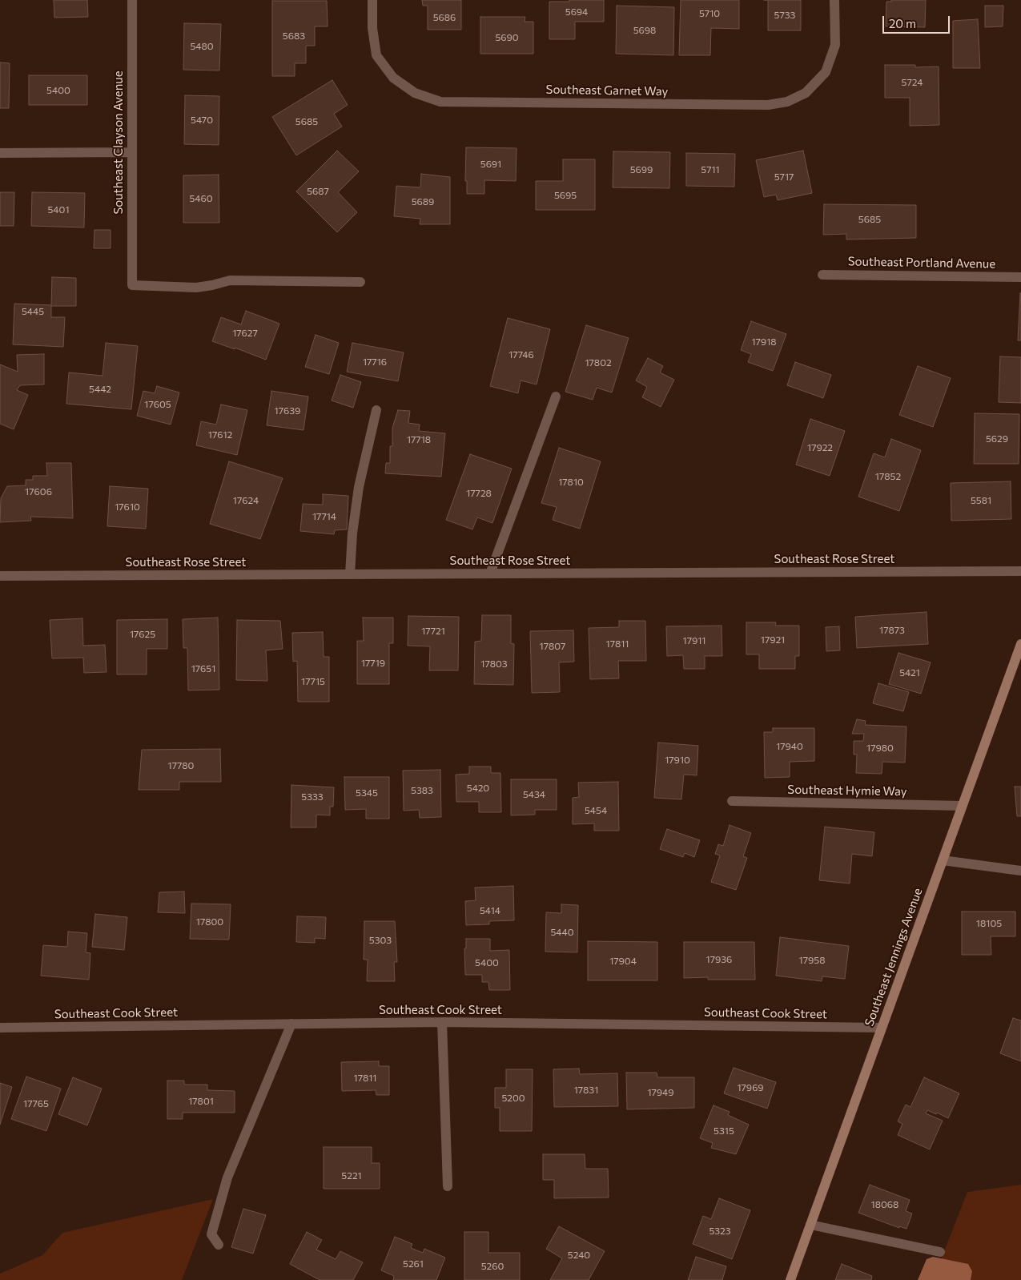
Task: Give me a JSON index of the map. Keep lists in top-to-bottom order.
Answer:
{
  "streets": {
    "main road": ["Southeast Jennings Avenue"],
    "street": [
      "Southeast Garnet Way",
      "Southeast Clayson Avenue",
      "Southeast Portland Avenue",
      "Southeast Rose Street",
      "Southeast Hymie Way",
      "Southeast Cook Street"
    ]
  },
  "crossings": [
    ["Southeast Hymie Way", "Southeast Jennings Avenue"],
    ["Southeast Jennings Avenue", "Southeast Cook Street"]
  ],
  "house_numbers": [
    "5694",
    "5710",
    "5733",
    "5686",
    "5698",
    "5683",
    "5690",
    "5480",
    "5724",
    "5400",
    "5470",
    "5685",
    "5691",
    "5699",
    "5711",
    "5717",
    "5687",
    "5695",
    "5460",
    "5689",
    "5401",
    "5685",
    "5445",
    "17627",
    "17918",
    "17746",
    "17716",
    "17802",
    "5442",
    "17605",
    "17639",
    "17612",
    "5629",
    "17718",
    "17922",
    "17852",
    "17810",
    "17606",
    "17728",
    "17624",
    "5581",
    "17610",
    "17714",
    "17873",
    "17721",
    "17625",
    "17921",
    "17911",
    "17811",
    "17807",
    "17719",
    "17803",
    "17651",
    "5421",
    "17715",
    "17940",
    "17980",
    "17910",
    "17780",
    "5420",
    "5383",
    "5345",
    "5434",
    "5333",
    "5454",
    "5414",
    "17800",
    "18105",
    "5440",
    "5303",
    "17936",
    "17958",
    "17904",
    "5400",
    "17811",
    "17969",
    "17831",
    "17949",
    "5200",
    "17801",
    "17765",
    "5315",
    "5221",
    "18068",
    "5323",
    "5240",
    "5261",
    "5260"
  ],
  "scale_bar": "20 m"
}
